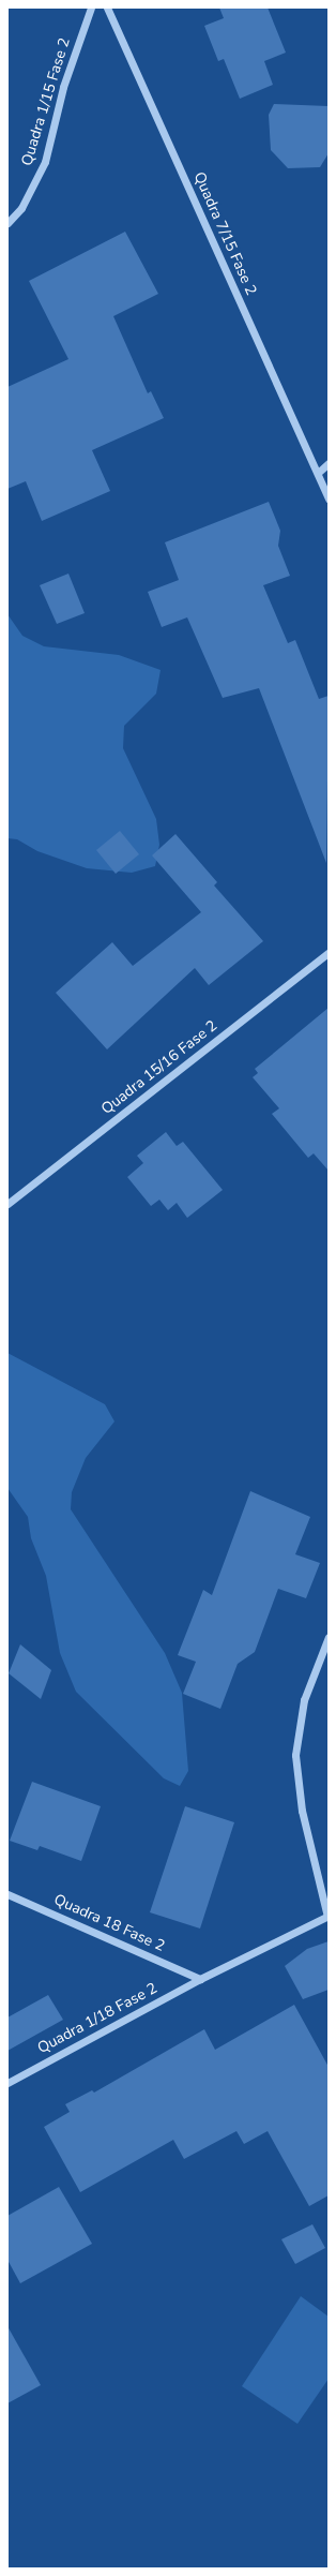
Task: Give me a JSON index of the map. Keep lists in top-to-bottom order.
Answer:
{
  "streets": {
    "street": [
      "Quadra 1/15 Fase 2",
      "Quadra 7/15 Fase 2",
      "Quadra 15/16 Fase 2",
      "Quadra 18 Fase 2",
      "Quadra 1/18 Fase 2"
    ]
  },
  "crossings": [
    ["Quadra 18 Fase 2", "Quadra 1/18 Fase 2"]
  ]
}
